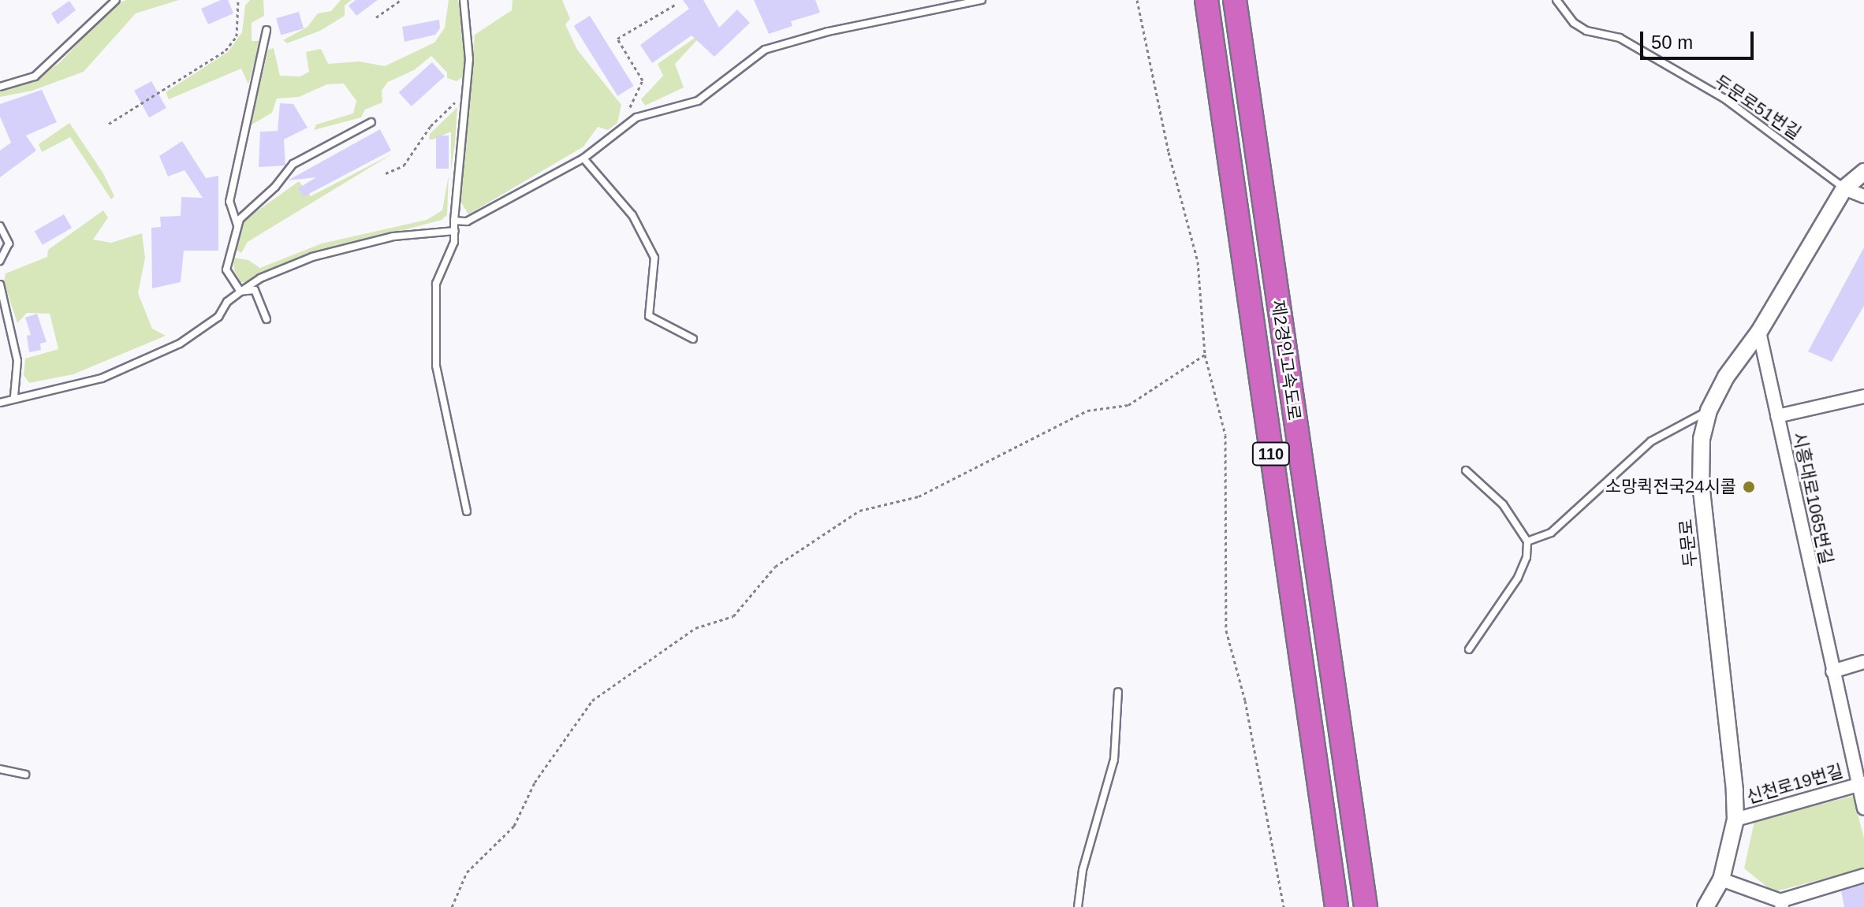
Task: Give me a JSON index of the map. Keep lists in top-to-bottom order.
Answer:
{
  "streets": {
    "highway": ["제2경인고속도로", "110"],
    "street": ["시흥대로1065번길", "두문로", "신천로19번길"],
    "lane": ["두문로51번길"]
  },
  "crossings": [
    ["두문로51번길", "두문로"],
    ["시흥대로1065번길", "두문로"],
    ["시흥대로1065번길", "신천로19번길"],
    ["두문로", "신천로19번길"]
  ],
  "places": ["소망퀵전국24시콜"],
  "scale_bar": "50 m"
}
